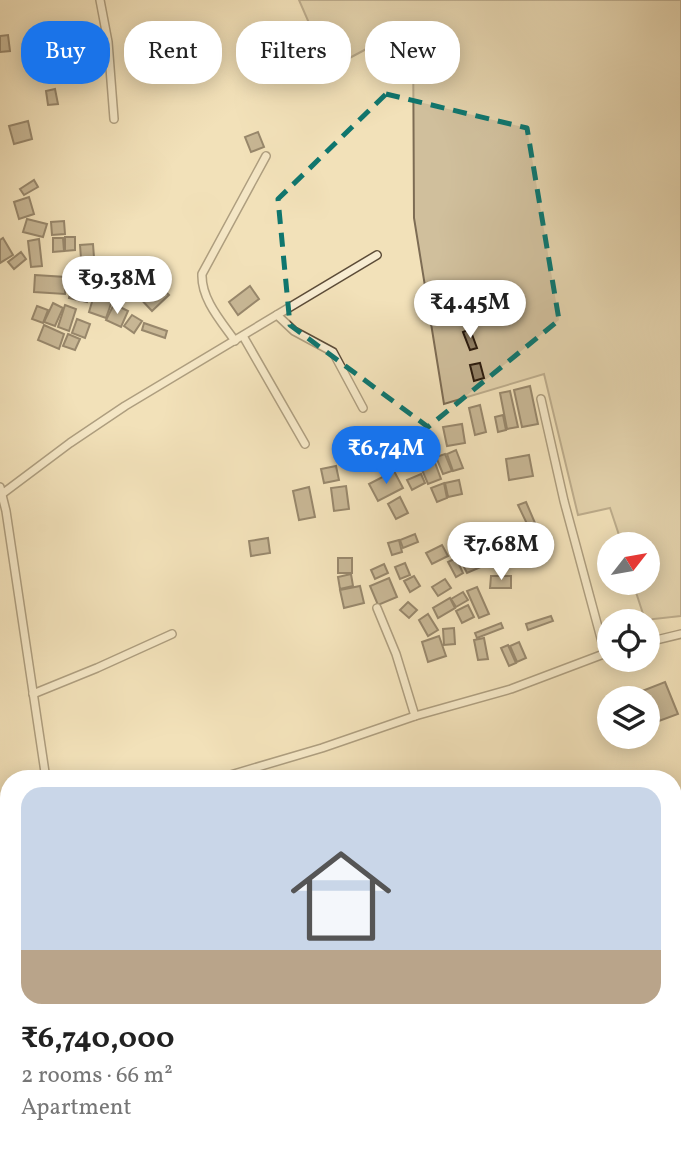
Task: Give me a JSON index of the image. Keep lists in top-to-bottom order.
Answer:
{
  "north": "top right",
  "page": {
    "chip": [
      "Buy",
      "Rent",
      "Filters",
      "New"
    ],
    "price": [
      "₹9.38M",
      "₹4.45M",
      "₹6.74M",
      "₹7.68M"
    ],
    "list": [
      {
        "name": "₹6,740,000",
        "note": "2 rooms · 66 m² · Apartment"
      }
    ]
  }
}
